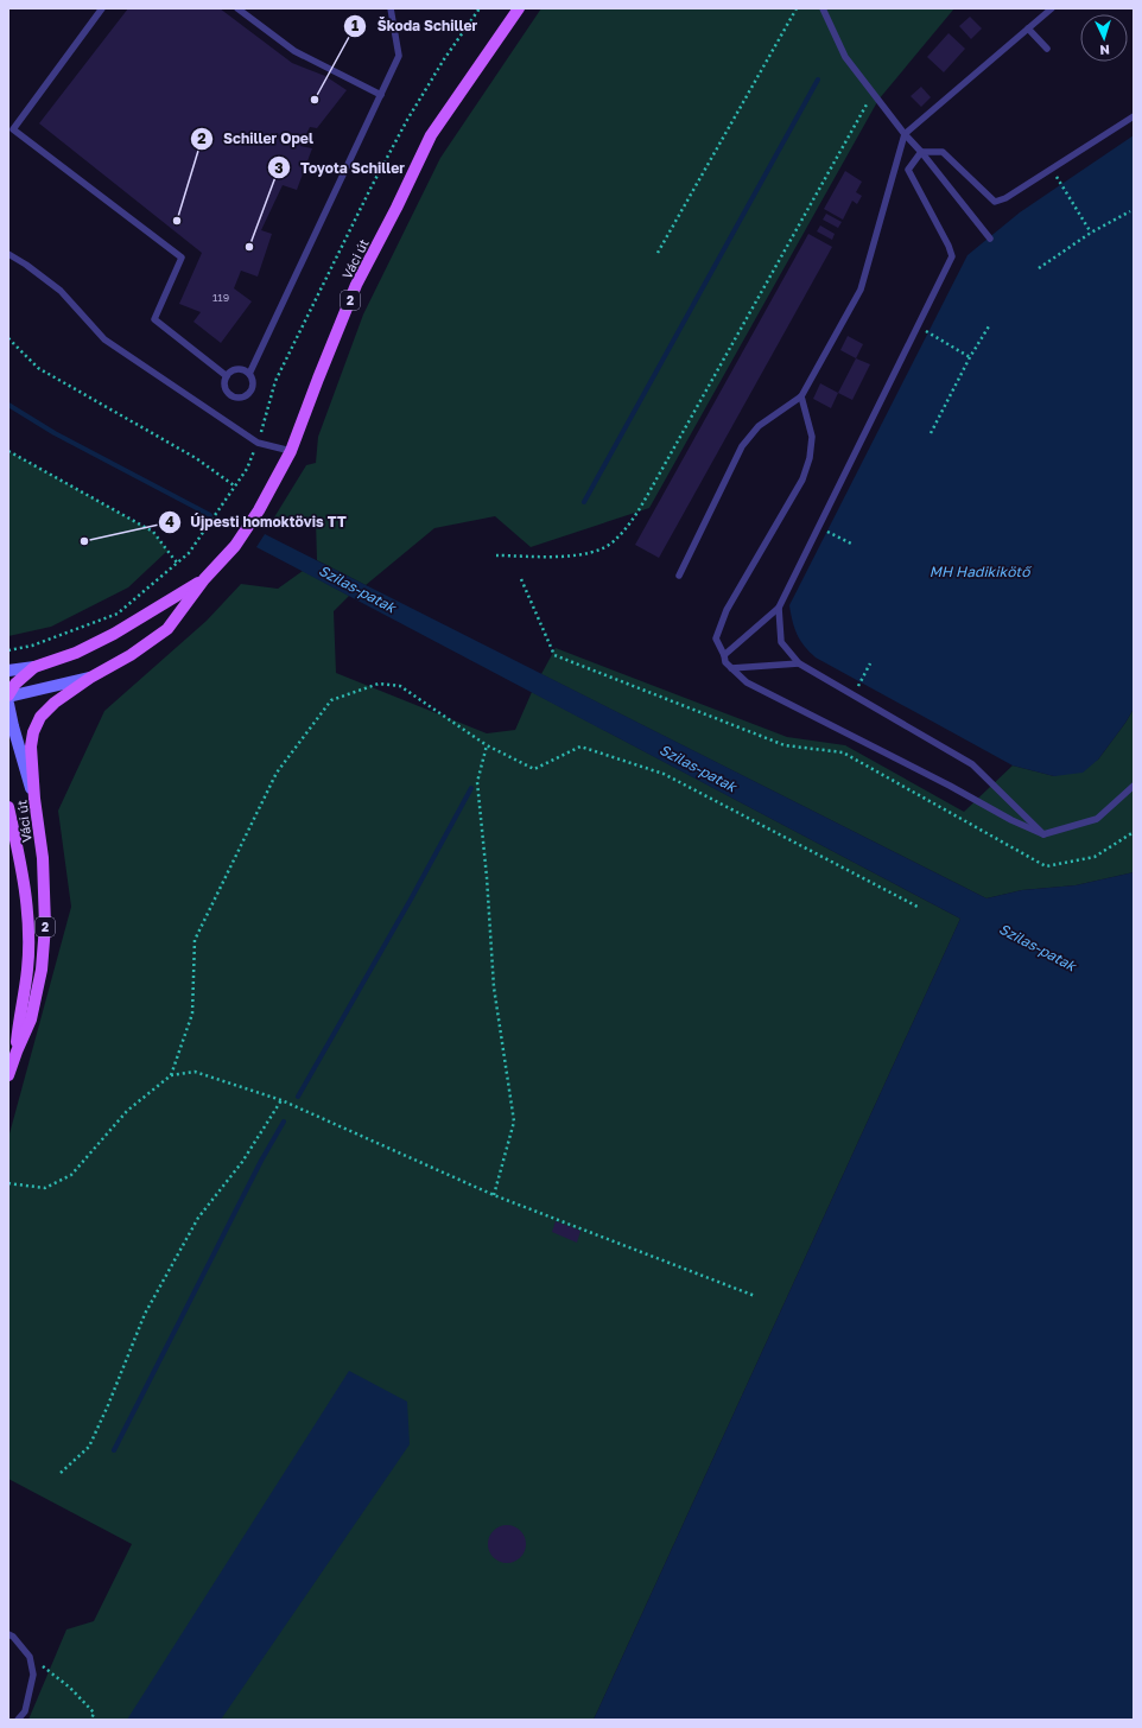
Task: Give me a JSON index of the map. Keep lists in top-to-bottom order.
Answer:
{
  "streets": {
    "main road": ["Váci út", "2"]
  },
  "water": ["MH Hadikikötő", "Szilas-patak"],
  "places": [
    "Škoda Schiller",
    "Schiller Opel",
    "Toyota Schiller",
    "Újpesti homoktövis TT"
  ],
  "house_numbers": ["119"],
  "north": "bottom"
}
